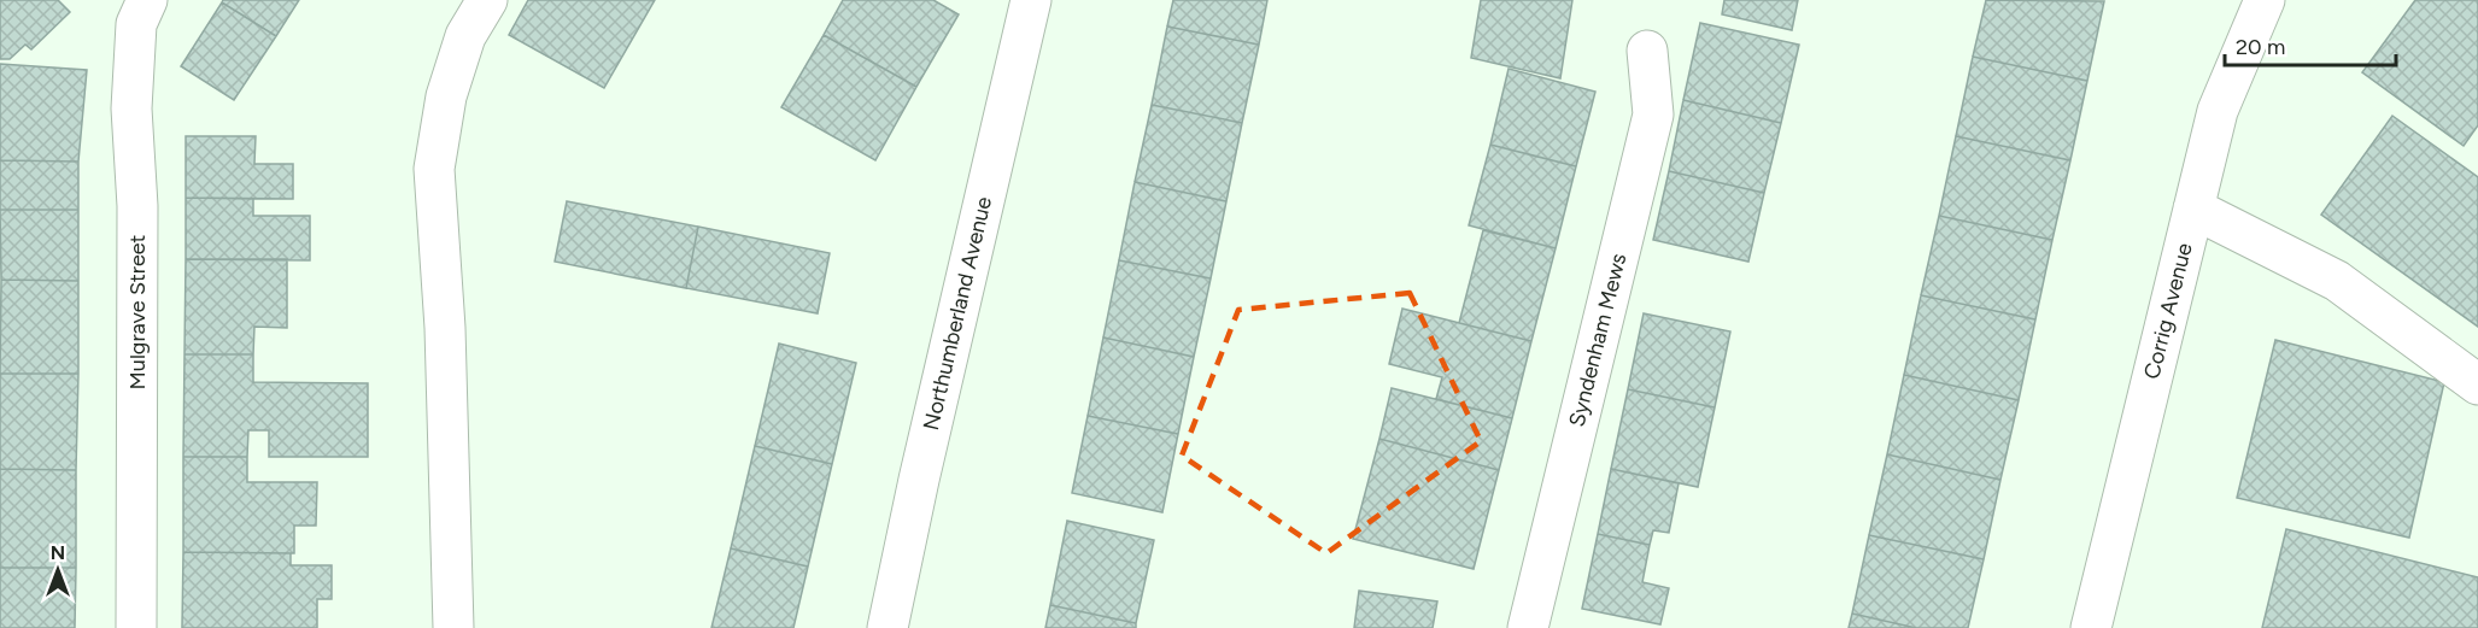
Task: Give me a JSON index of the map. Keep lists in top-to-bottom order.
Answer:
{
  "streets": {
    "street": [
      "Corrig Avenue",
      "Mulgrave Street",
      "Northumberland Avenue",
      "Syndenham Mews"
    ]
  },
  "scale_bar": "20 m",
  "north": "top"
}
